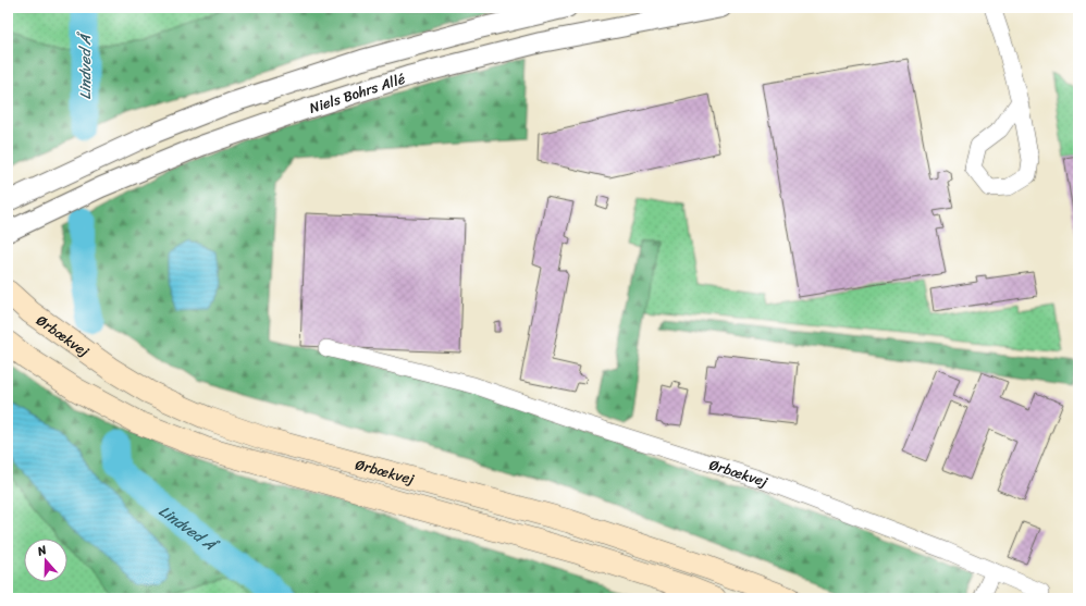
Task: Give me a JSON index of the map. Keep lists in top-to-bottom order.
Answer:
{
  "streets": {
    "main road": ["Ørbækvej"],
    "street": ["Niels Bohrs Allé"]
  },
  "water": ["Lindved Å"],
  "north": "top"
}
